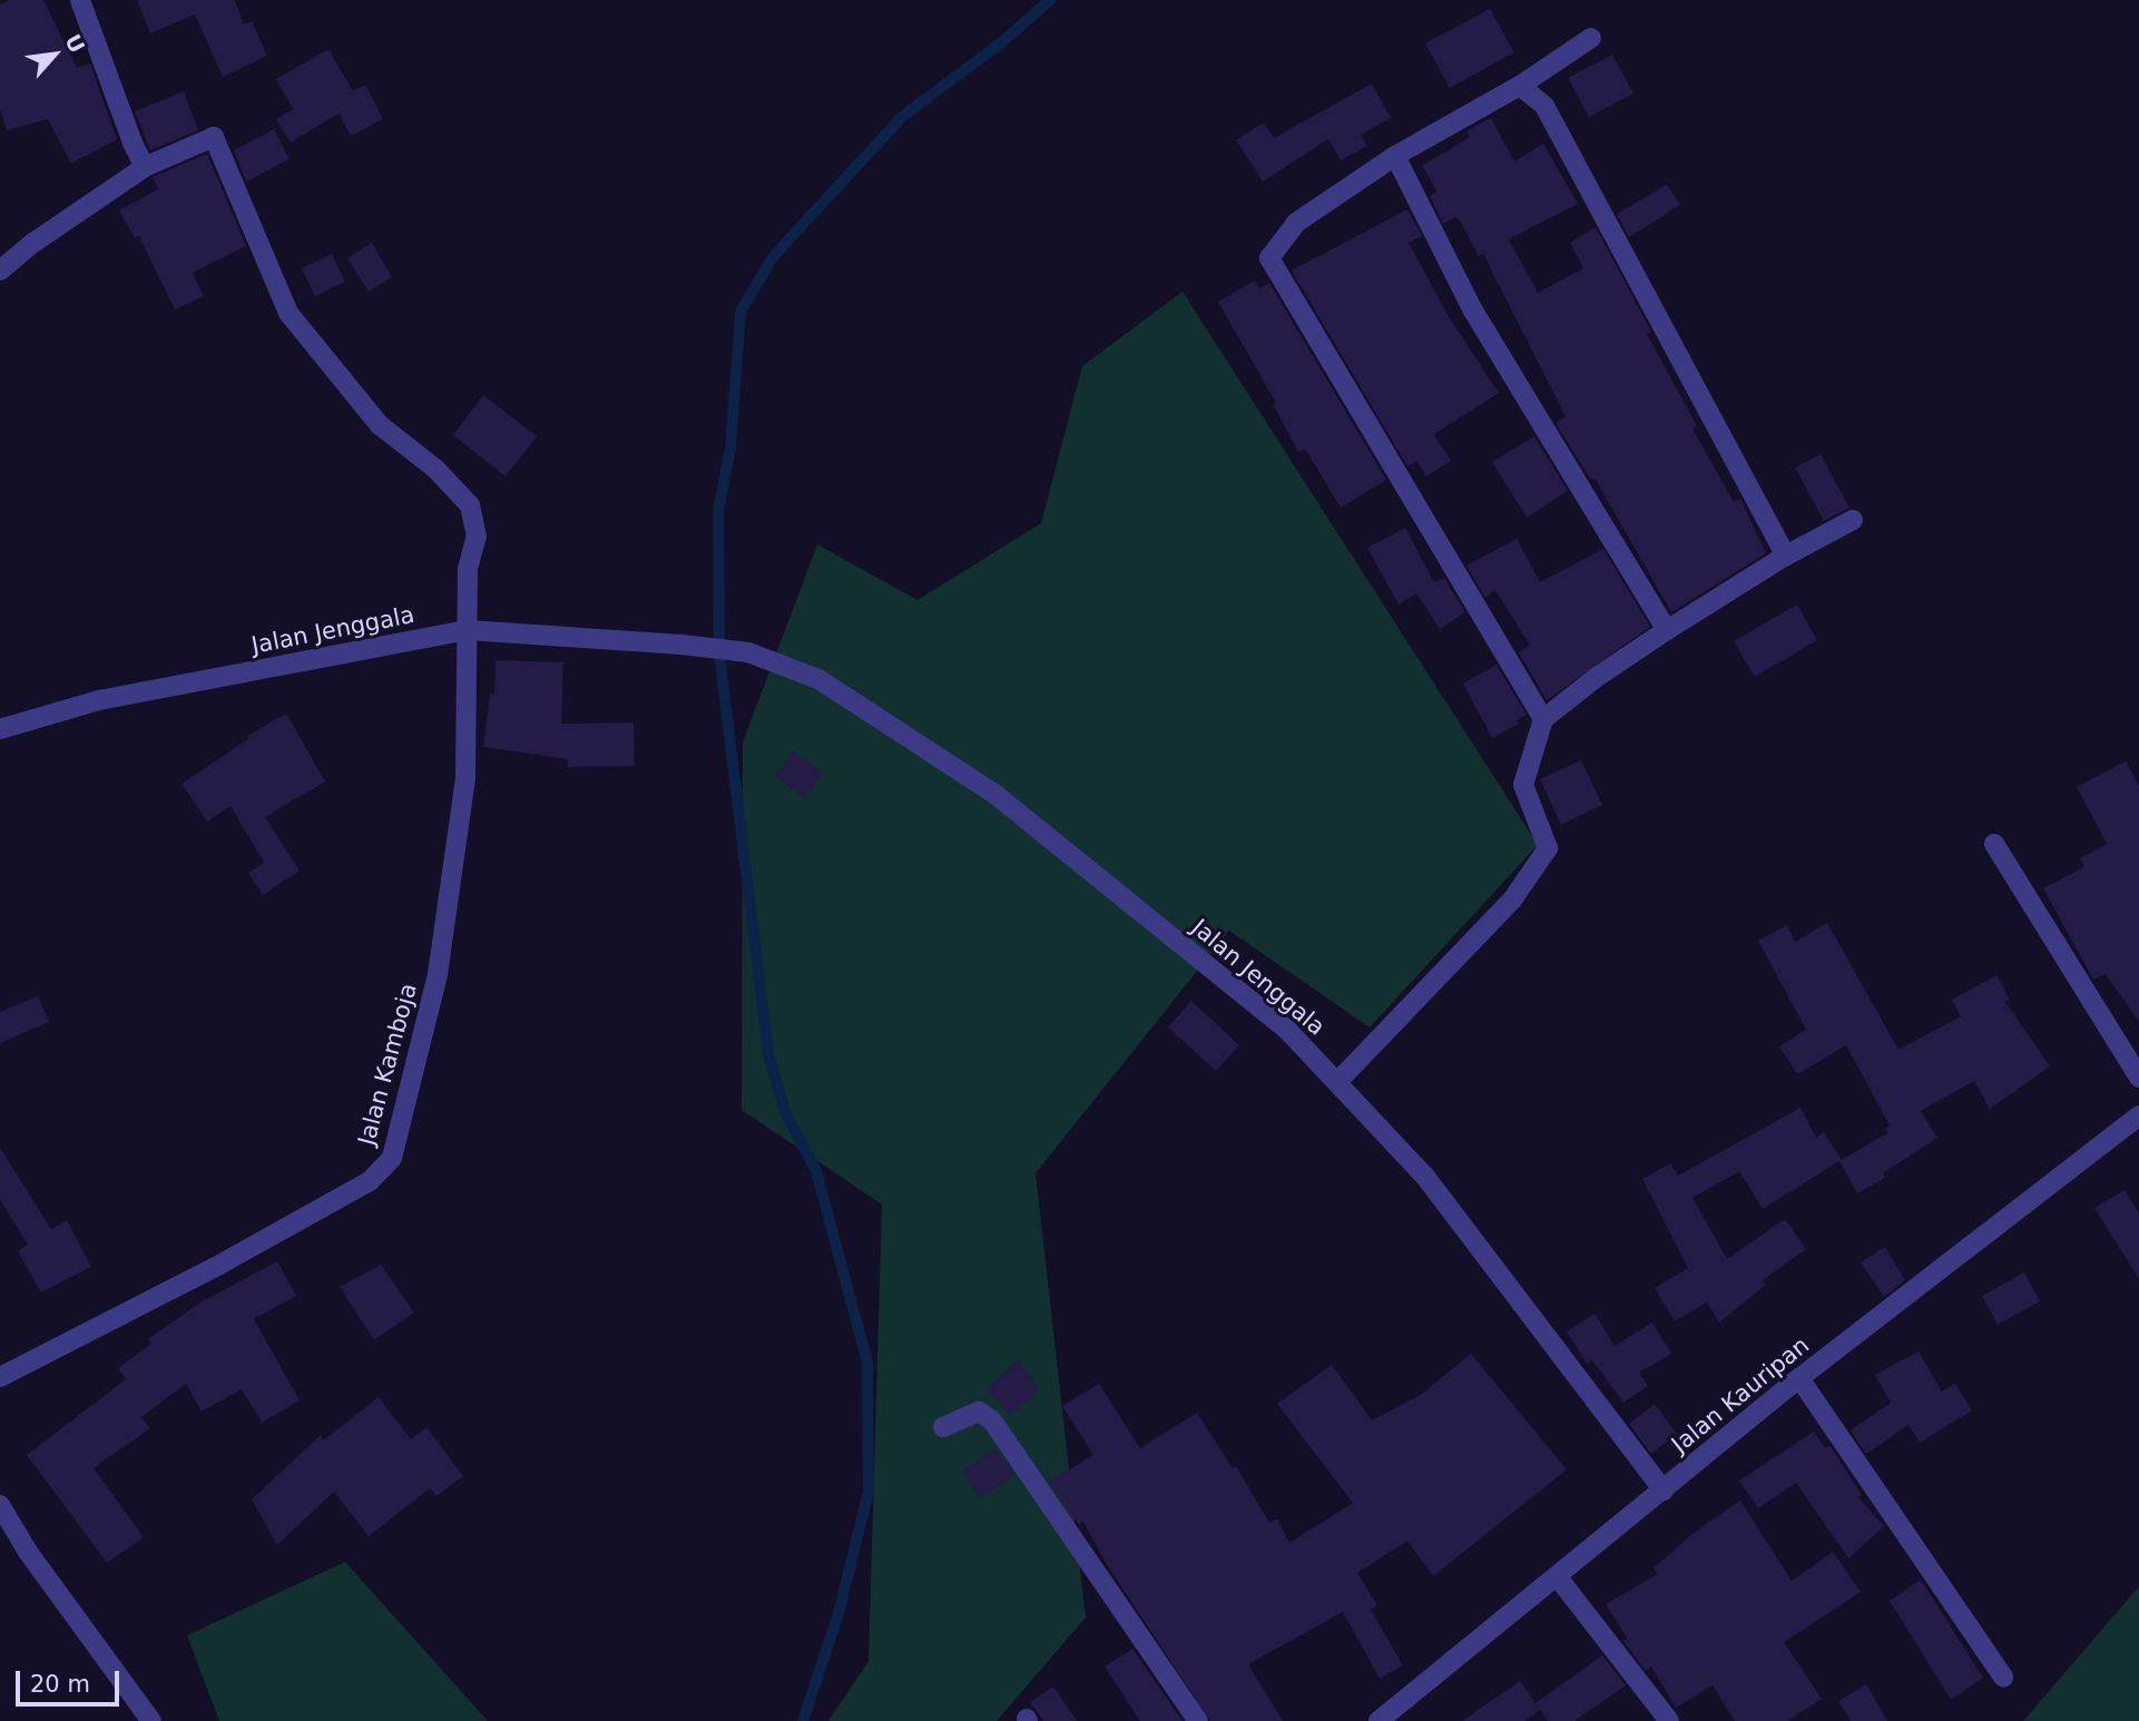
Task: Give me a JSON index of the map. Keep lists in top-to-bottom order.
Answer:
{
  "streets": {
    "street": ["Jalan Jenggala", "Jalan Kamboja", "Jalan Kauripan"]
  },
  "crossings": [
    ["Jalan Jenggala", "Jalan Kamboja"],
    ["Jalan Jenggala", "Jalan Kauripan"]
  ],
  "scale_bar": "20 m",
  "north": "top right"
}
